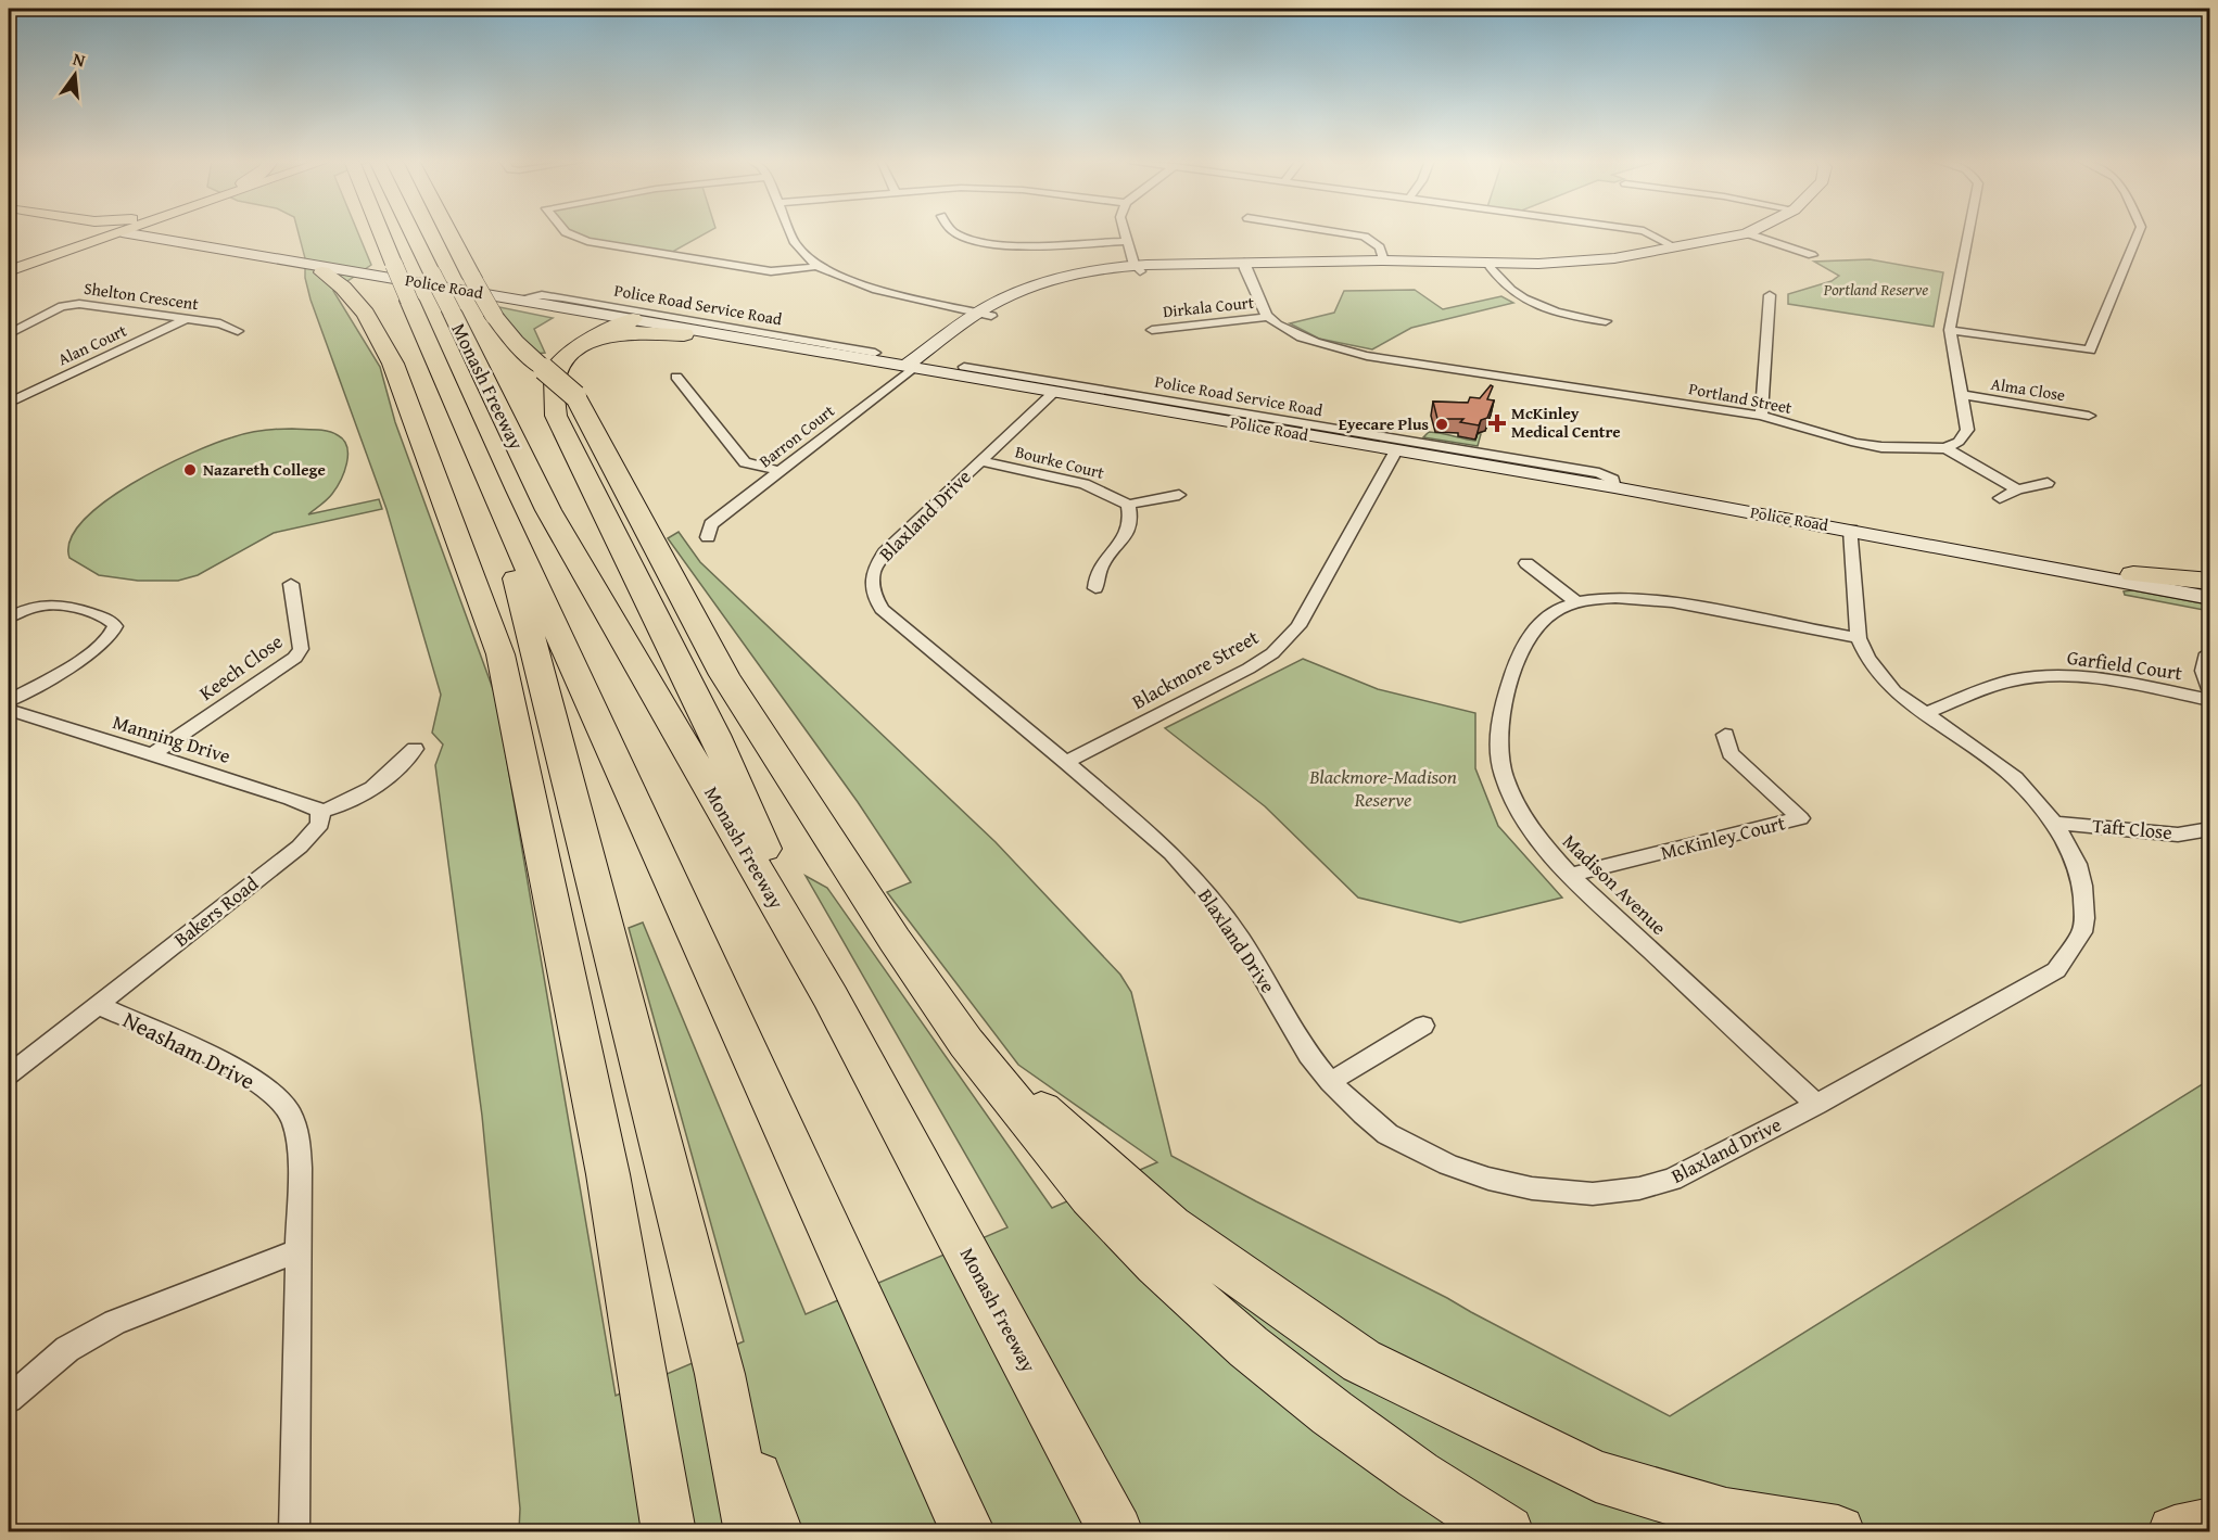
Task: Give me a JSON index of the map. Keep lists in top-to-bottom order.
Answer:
{
  "streets": {
    "highway": ["Monash Freeway"],
    "main road": ["Police Road"],
    "street": [
      "Shelton Crescent",
      "Police Road Service Road",
      "Dirkala Court",
      "Alan Court",
      "Alma Close",
      "Portland Street",
      "Barron Court",
      "Bourke Court",
      "Blaxland Drive",
      "Garfield Court",
      "Keech Close",
      "Blackmore Street",
      "Manning Drive",
      "Taft Close",
      "McKinley Court",
      "Madison Avenue",
      "Bakers Road",
      "Neasham Drive"
    ]
  },
  "crossings": [
    ["Police Road", "Police Road Service Road"],
    ["Police Road", "Monash Freeway"],
    ["Police Road", "Barron Court"],
    ["Police Road", "Blaxland Drive"],
    ["Police Road", "Blackmore Street"],
    ["Shelton Crescent", "Alan Court"],
    ["Dirkala Court", "Portland Street"],
    ["Bourke Court", "Blaxland Drive"],
    ["Blaxland Drive", "Garfield Court"],
    ["Blaxland Drive", "Blackmore Street"],
    ["Blaxland Drive", "Taft Close"],
    ["Blaxland Drive", "Madison Avenue"],
    ["Keech Close", "Manning Drive"],
    ["Manning Drive", "Bakers Road"],
    ["McKinley Court", "Madison Avenue"],
    ["Bakers Road", "Neasham Drive"]
  ],
  "parks": ["Portland Reserve", "Blackmore-Madison Reserve"],
  "places": {
    "health": ["McKinley Medical Centre"],
    "other": ["Eyecare Plus", "Nazareth College"]
  },
  "north": "top"
}
